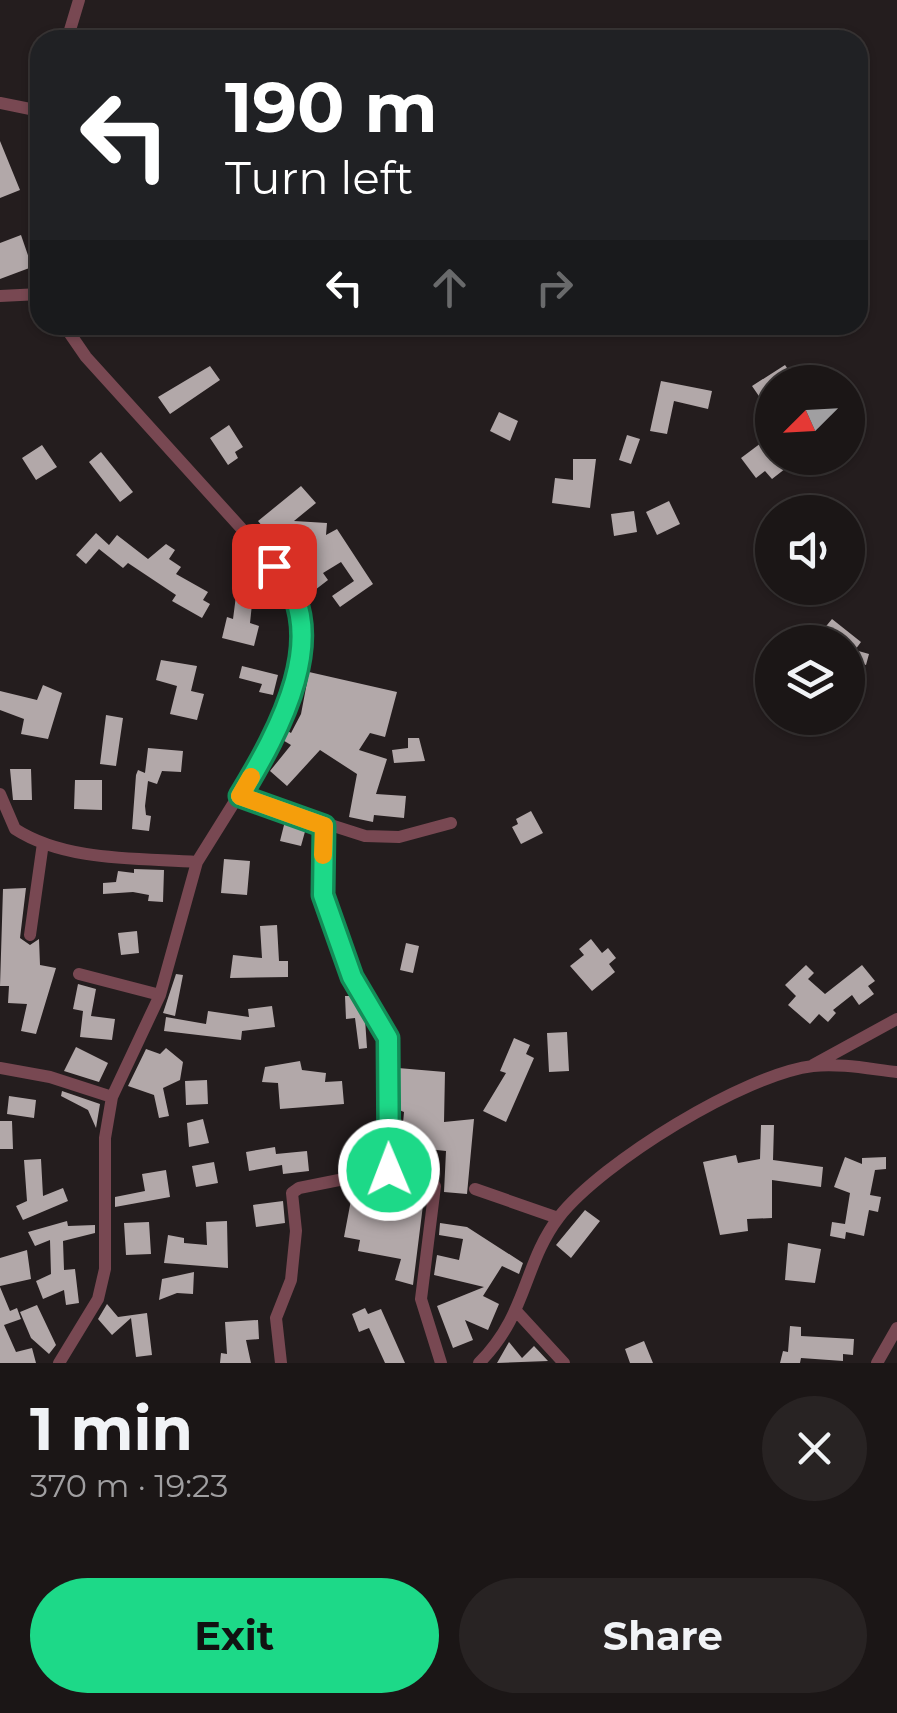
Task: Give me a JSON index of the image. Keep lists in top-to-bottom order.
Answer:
{
  "north": "bottom left",
  "page": {
    "turn": ["190 m", "Turn left"],
    "heading": ["1 min", "370 m · 19:23"],
    "buttons": ["Exit", "Share"]
  }
}
